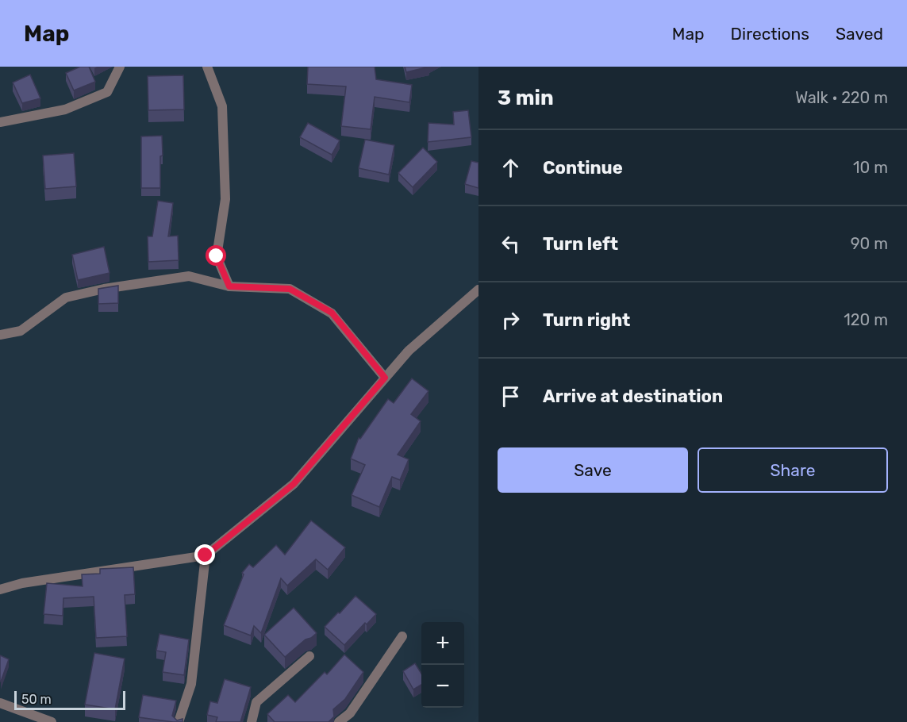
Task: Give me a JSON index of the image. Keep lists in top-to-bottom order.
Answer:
{
  "scale_bar": "50 m",
  "page": {
    "header": "Map",
    "nav": ["Map", "Directions", "Saved"],
    "heading": ["3 min", "Walk · 220 m"],
    "list": [
      ["Continue", "10 m"],
      ["Turn left", "90 m"],
      ["Turn right", "120 m"],
      "Arrive at destination"
    ],
    "buttons": ["Save", "Share"],
    "map_buttons": ["+", "−"],
    "scale": "50 m"
  }
}
